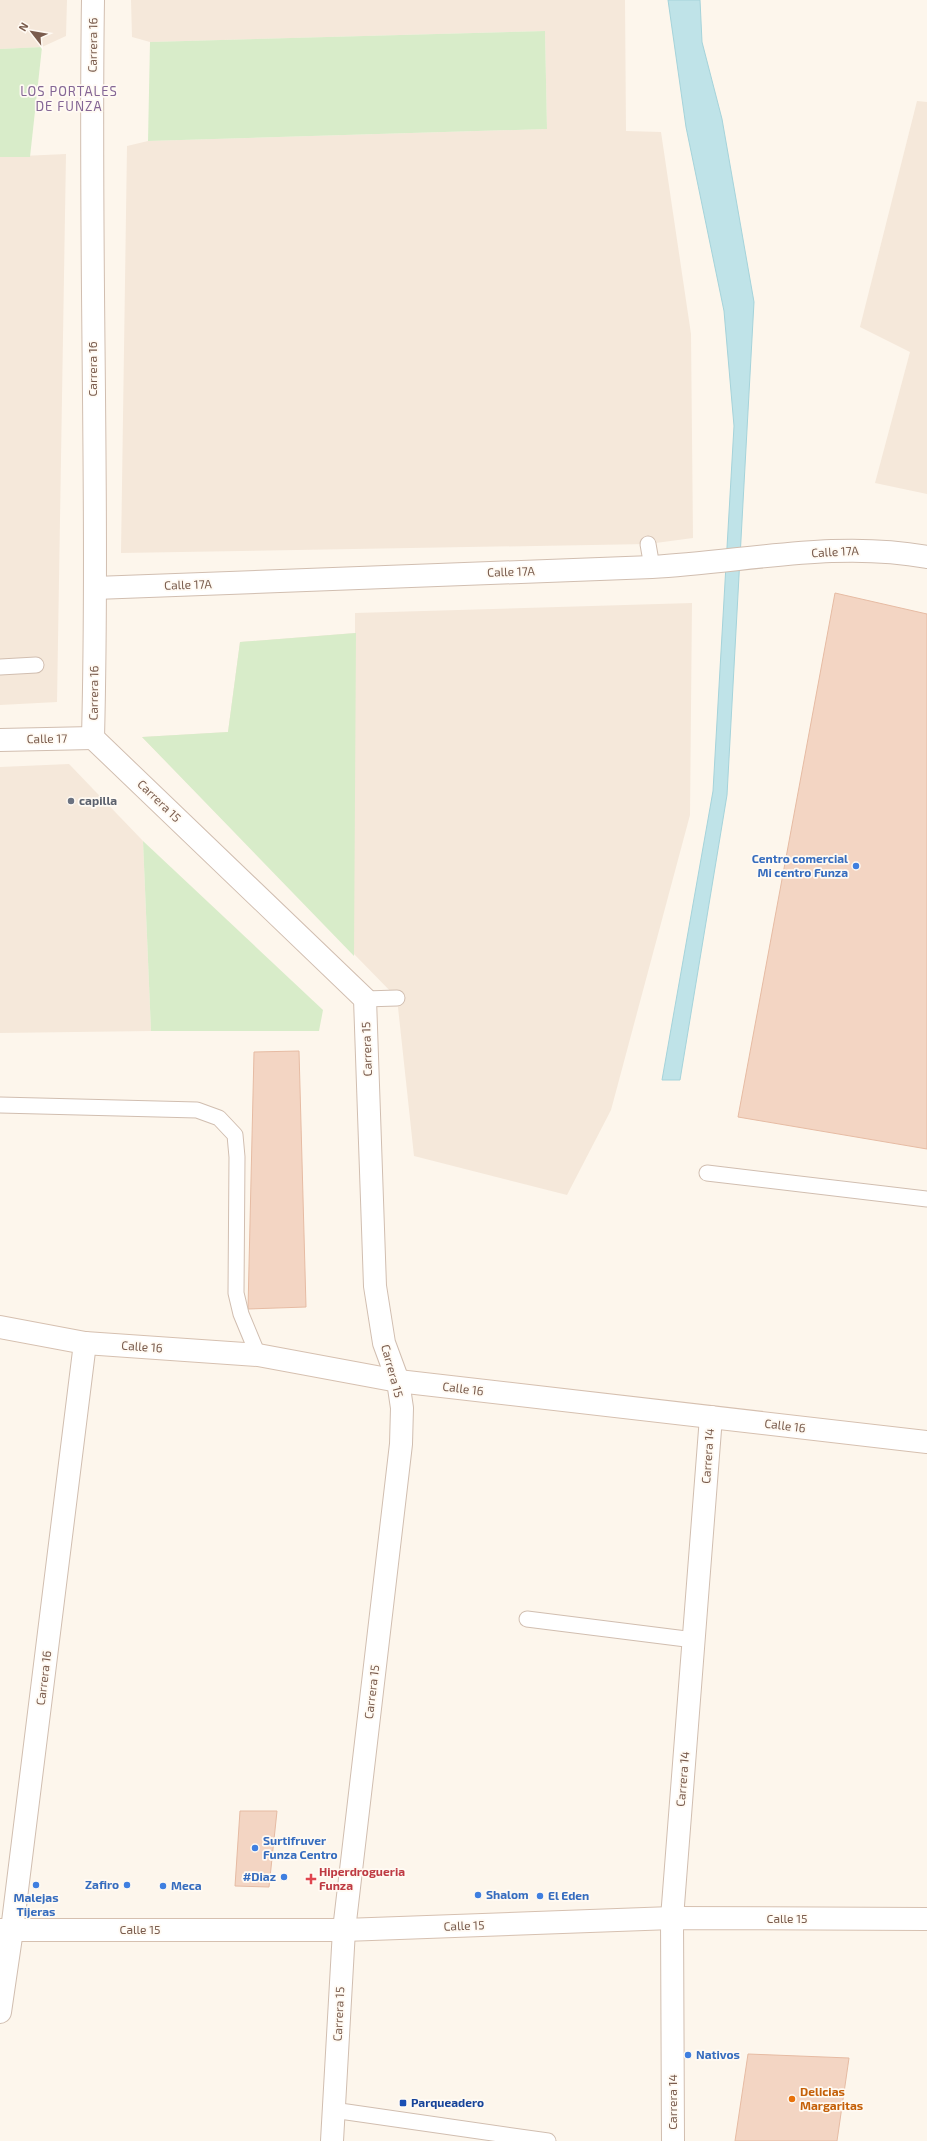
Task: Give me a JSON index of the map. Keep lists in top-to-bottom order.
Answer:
{
  "streets": {
    "street": [
      "Carrera 16",
      "Calle 17A",
      "Calle 17",
      "Carrera 15",
      "Calle 16",
      "Carrera 14",
      "Calle 15"
    ]
  },
  "crossings": [
    ["Carrera 16", "Calle 17A"],
    ["Carrera 16", "Calle 17"],
    ["Carrera 16", "Carrera 15"],
    ["Carrera 16", "Calle 16"],
    ["Carrera 16", "Calle 15"],
    ["Calle 17", "Carrera 15"],
    ["Carrera 15", "Calle 16"],
    ["Carrera 15", "Calle 15"],
    ["Calle 16", "Carrera 14"],
    ["Carrera 14", "Calle 15"]
  ],
  "districts": ["LOS PORTALES DE FUNZA"],
  "places": {
    "other": [
      "capilla",
      "Centro comercial Mi centro Funza",
      "Surtifruver Funza Centro",
      "#Diaz",
      "Malejas Tijeras",
      "Zafiro",
      "Meca",
      "Shalom",
      "El Eden",
      "Nativos",
      "Delicias Margaritas"
    ],
    "health": ["Hiperdrogueria Funza"],
    "transit": ["Parqueadero"]
  },
  "north": "top left"
}
